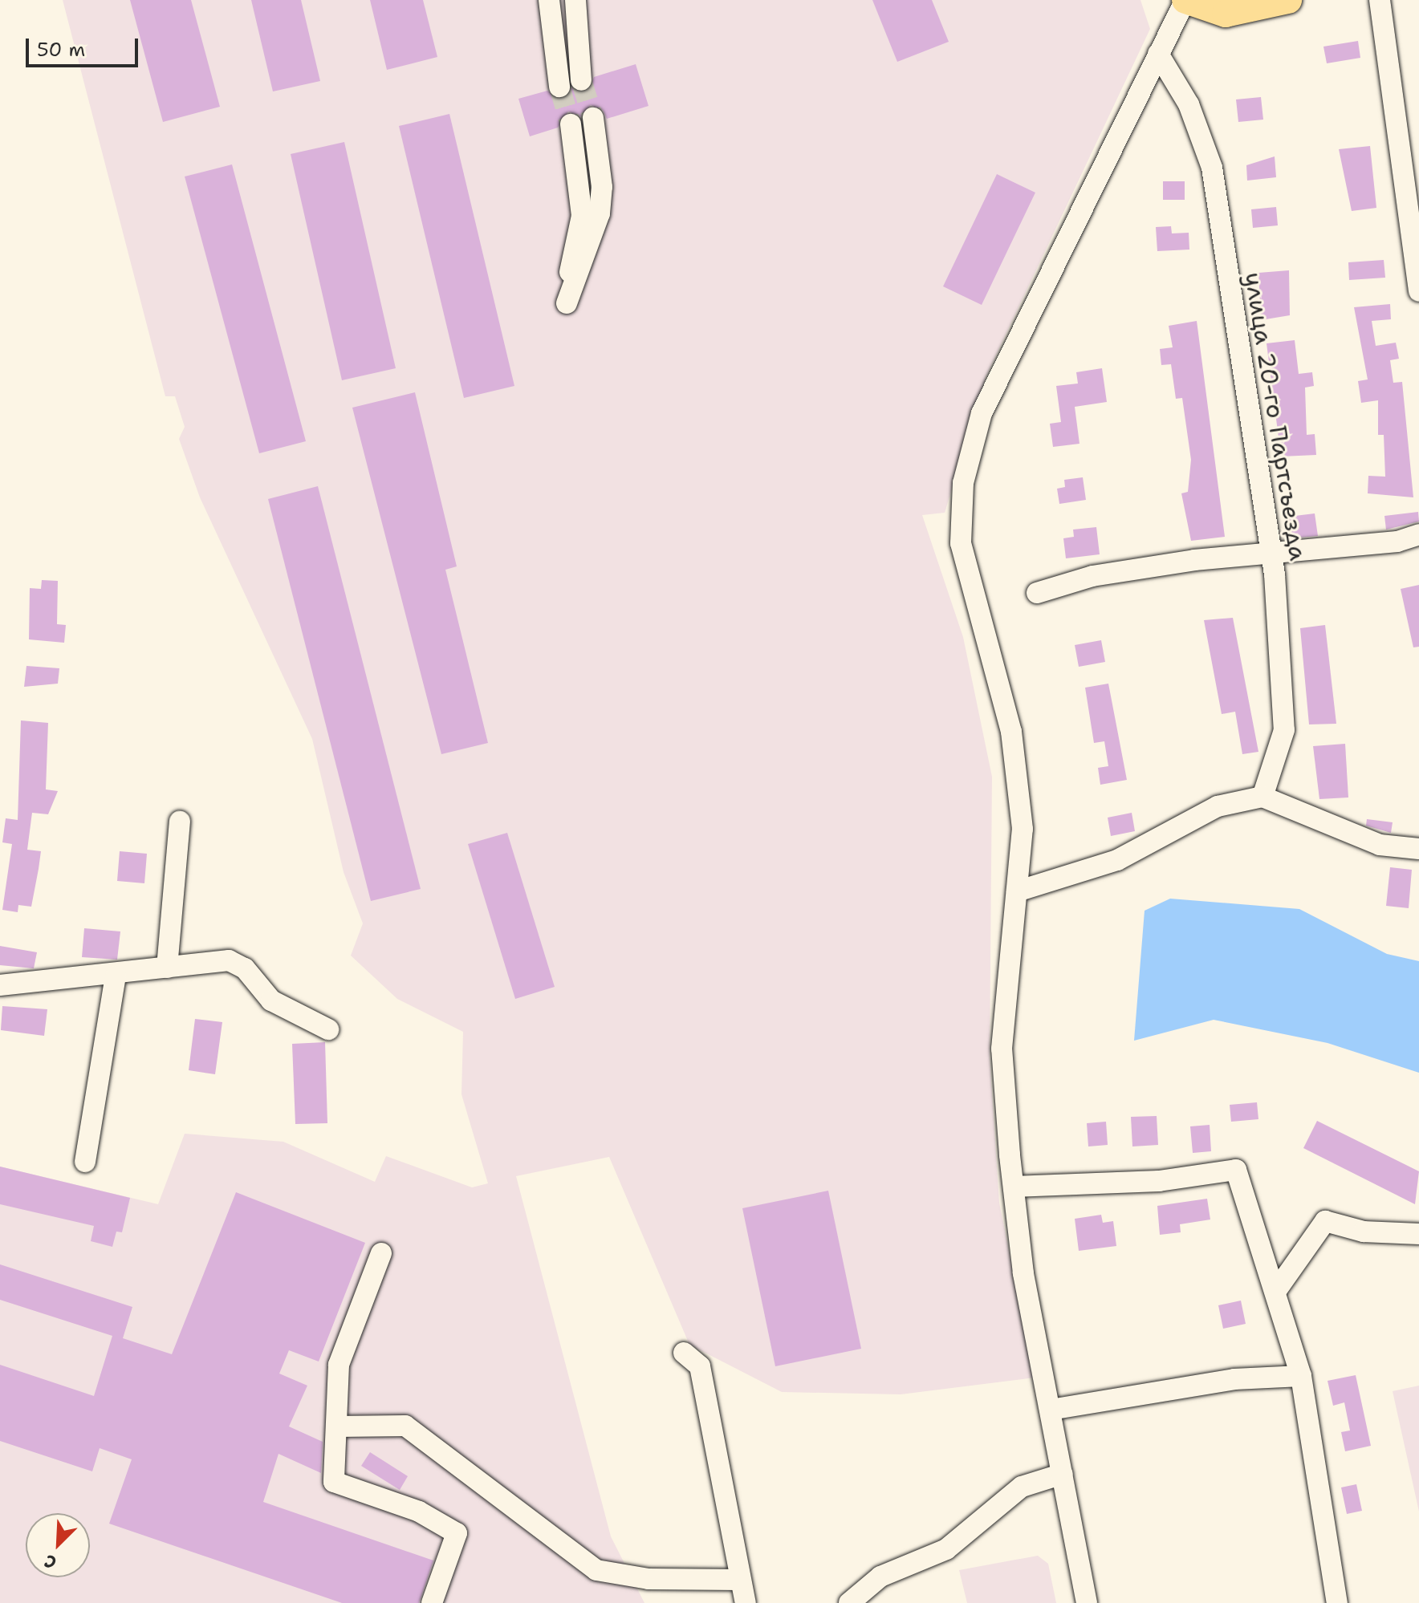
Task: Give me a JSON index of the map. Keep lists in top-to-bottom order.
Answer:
{
  "streets": {
    "street": ["улица 20-го Партсъезда"]
  },
  "scale_bar": "50 m",
  "north": "bottom left"
}
